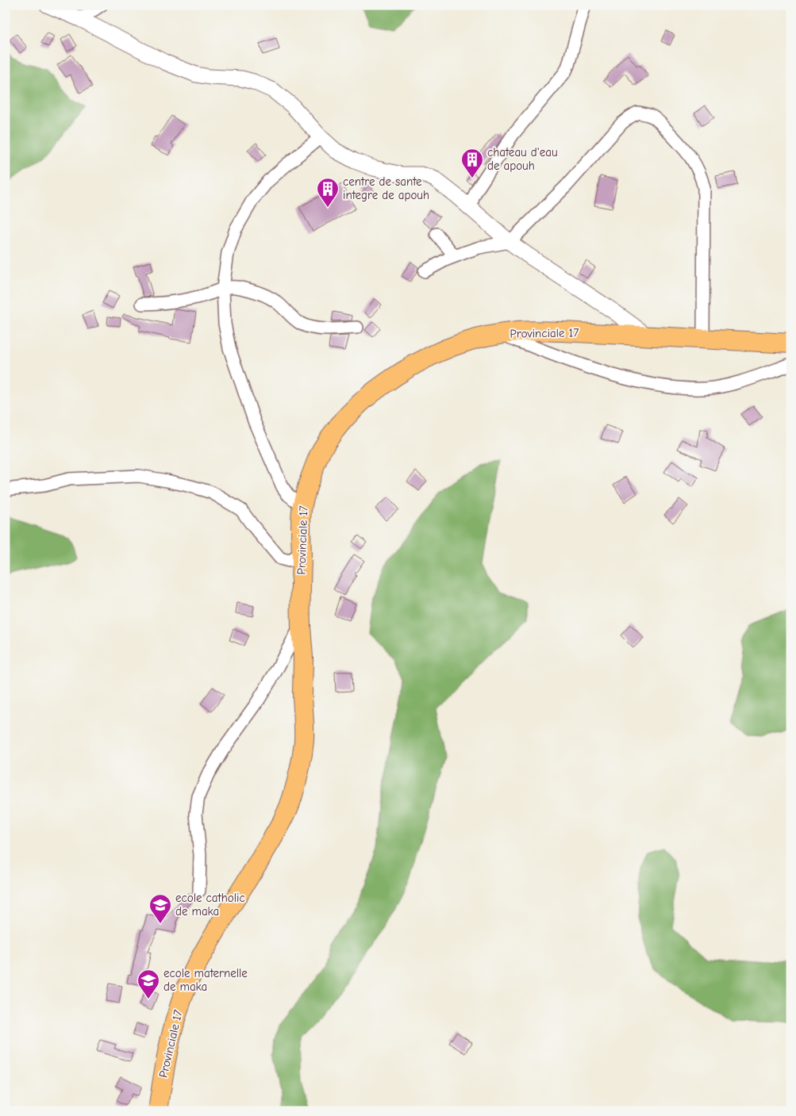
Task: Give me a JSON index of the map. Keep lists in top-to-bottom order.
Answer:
{
  "streets": {
    "main road": ["Provinciale 17"]
  },
  "places": {
    "building": ["chateau d'eau de apouh", "centre de sante integre de apouh"],
    "school or university": ["ecole catholic de maka", "ecole maternelle de maka"]
  }
}
